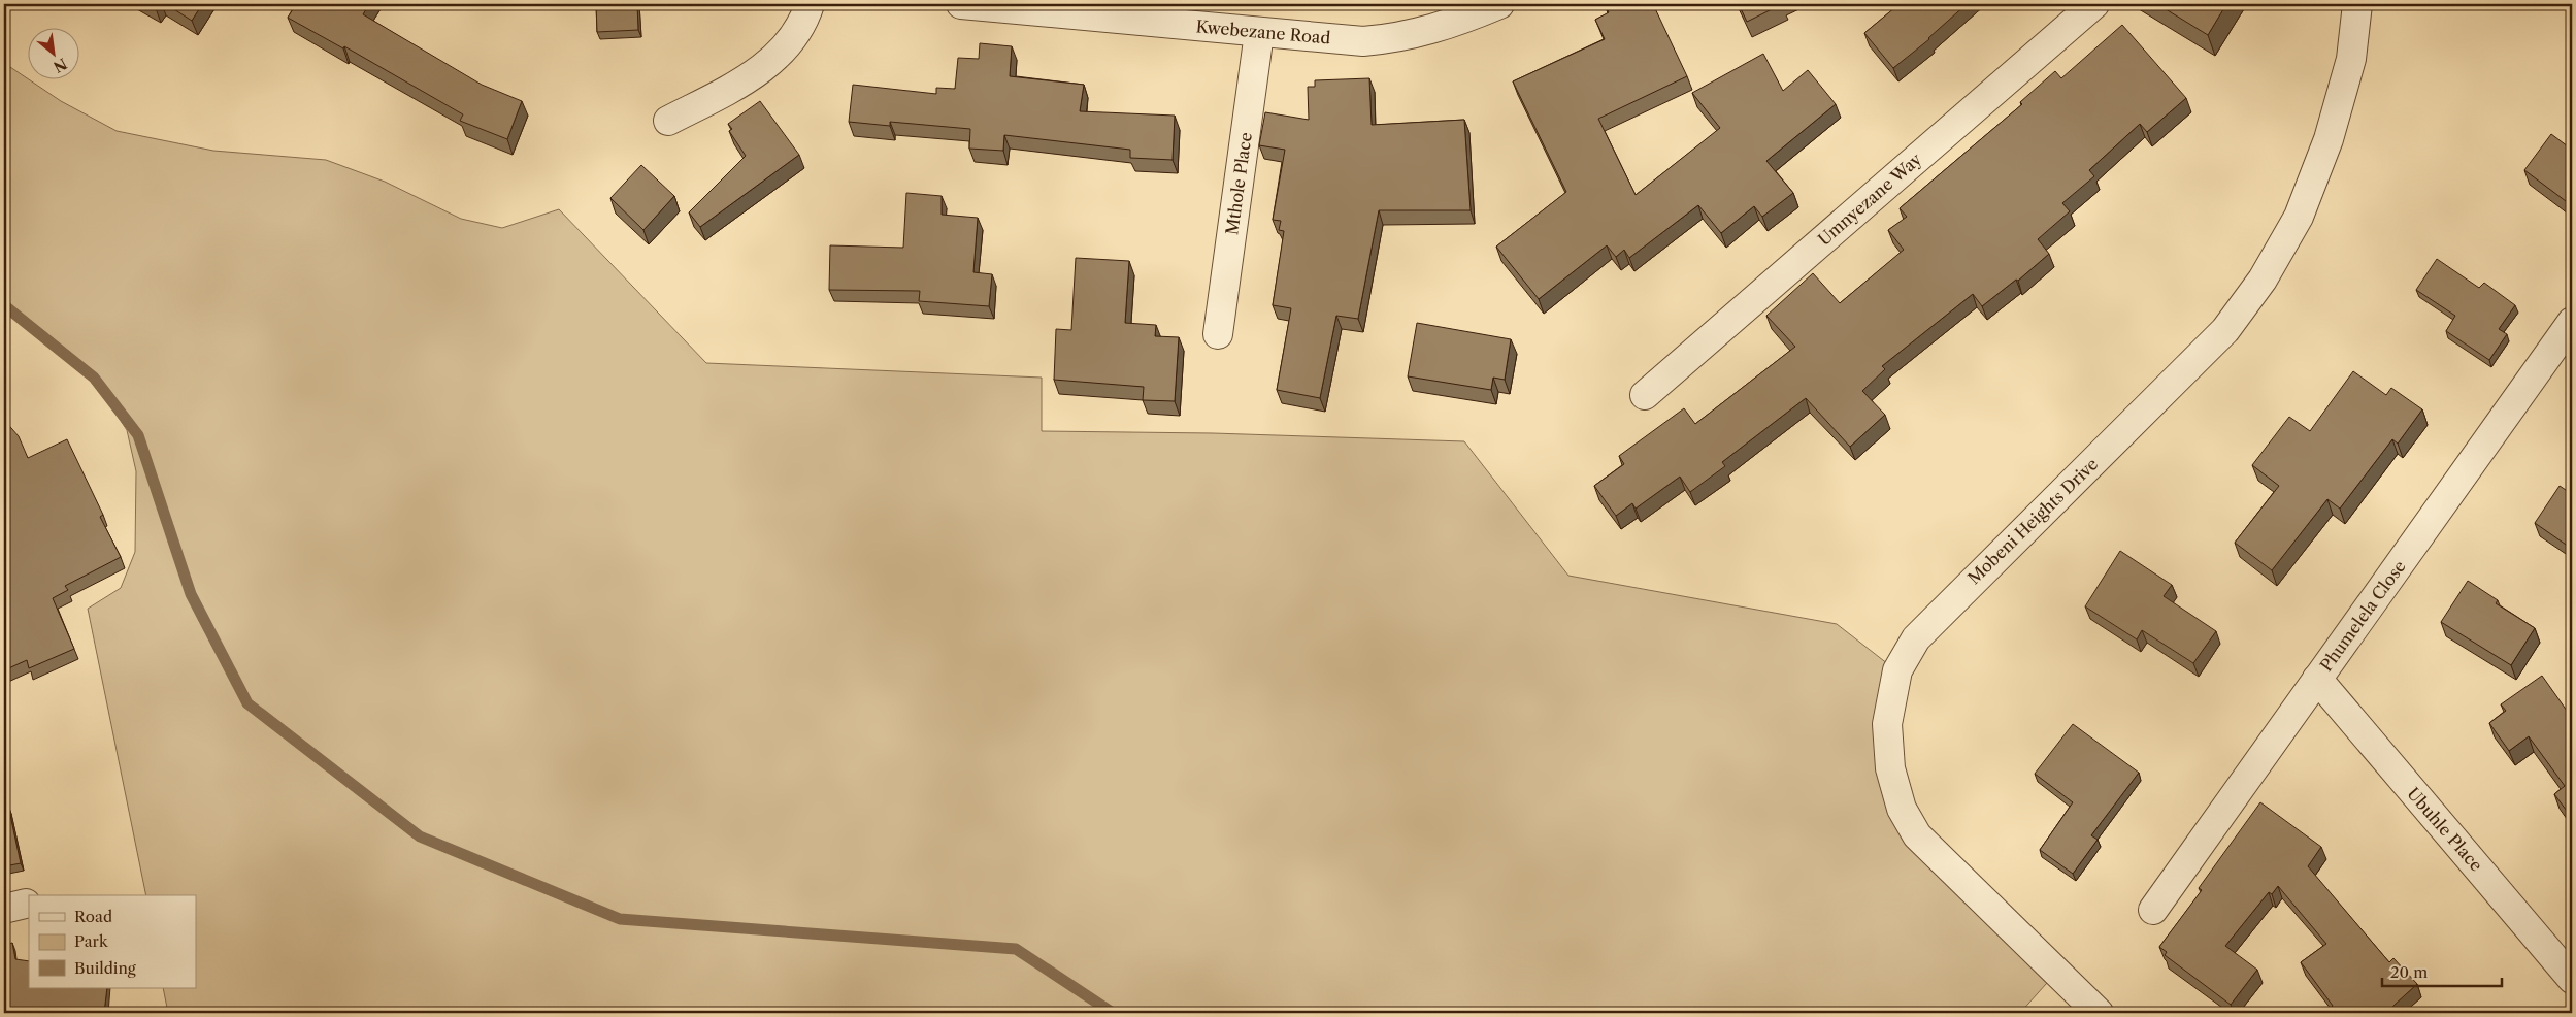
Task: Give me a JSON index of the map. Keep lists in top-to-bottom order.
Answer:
{
  "streets": {
    "street": [
      "Kwebezane Road",
      "Mthole Place",
      "Umnyezane Way",
      "Mobeni Heights Drive",
      "Phumelela Close",
      "Ubuhle Place"
    ]
  },
  "crossings": [
    ["Kwebezane Road", "Mthole Place"],
    ["Phumelela Close", "Ubuhle Place"]
  ],
  "legend": ["Road", "Park", "Building"],
  "scale_bar": "20 m",
  "north": "bottom right"
}
